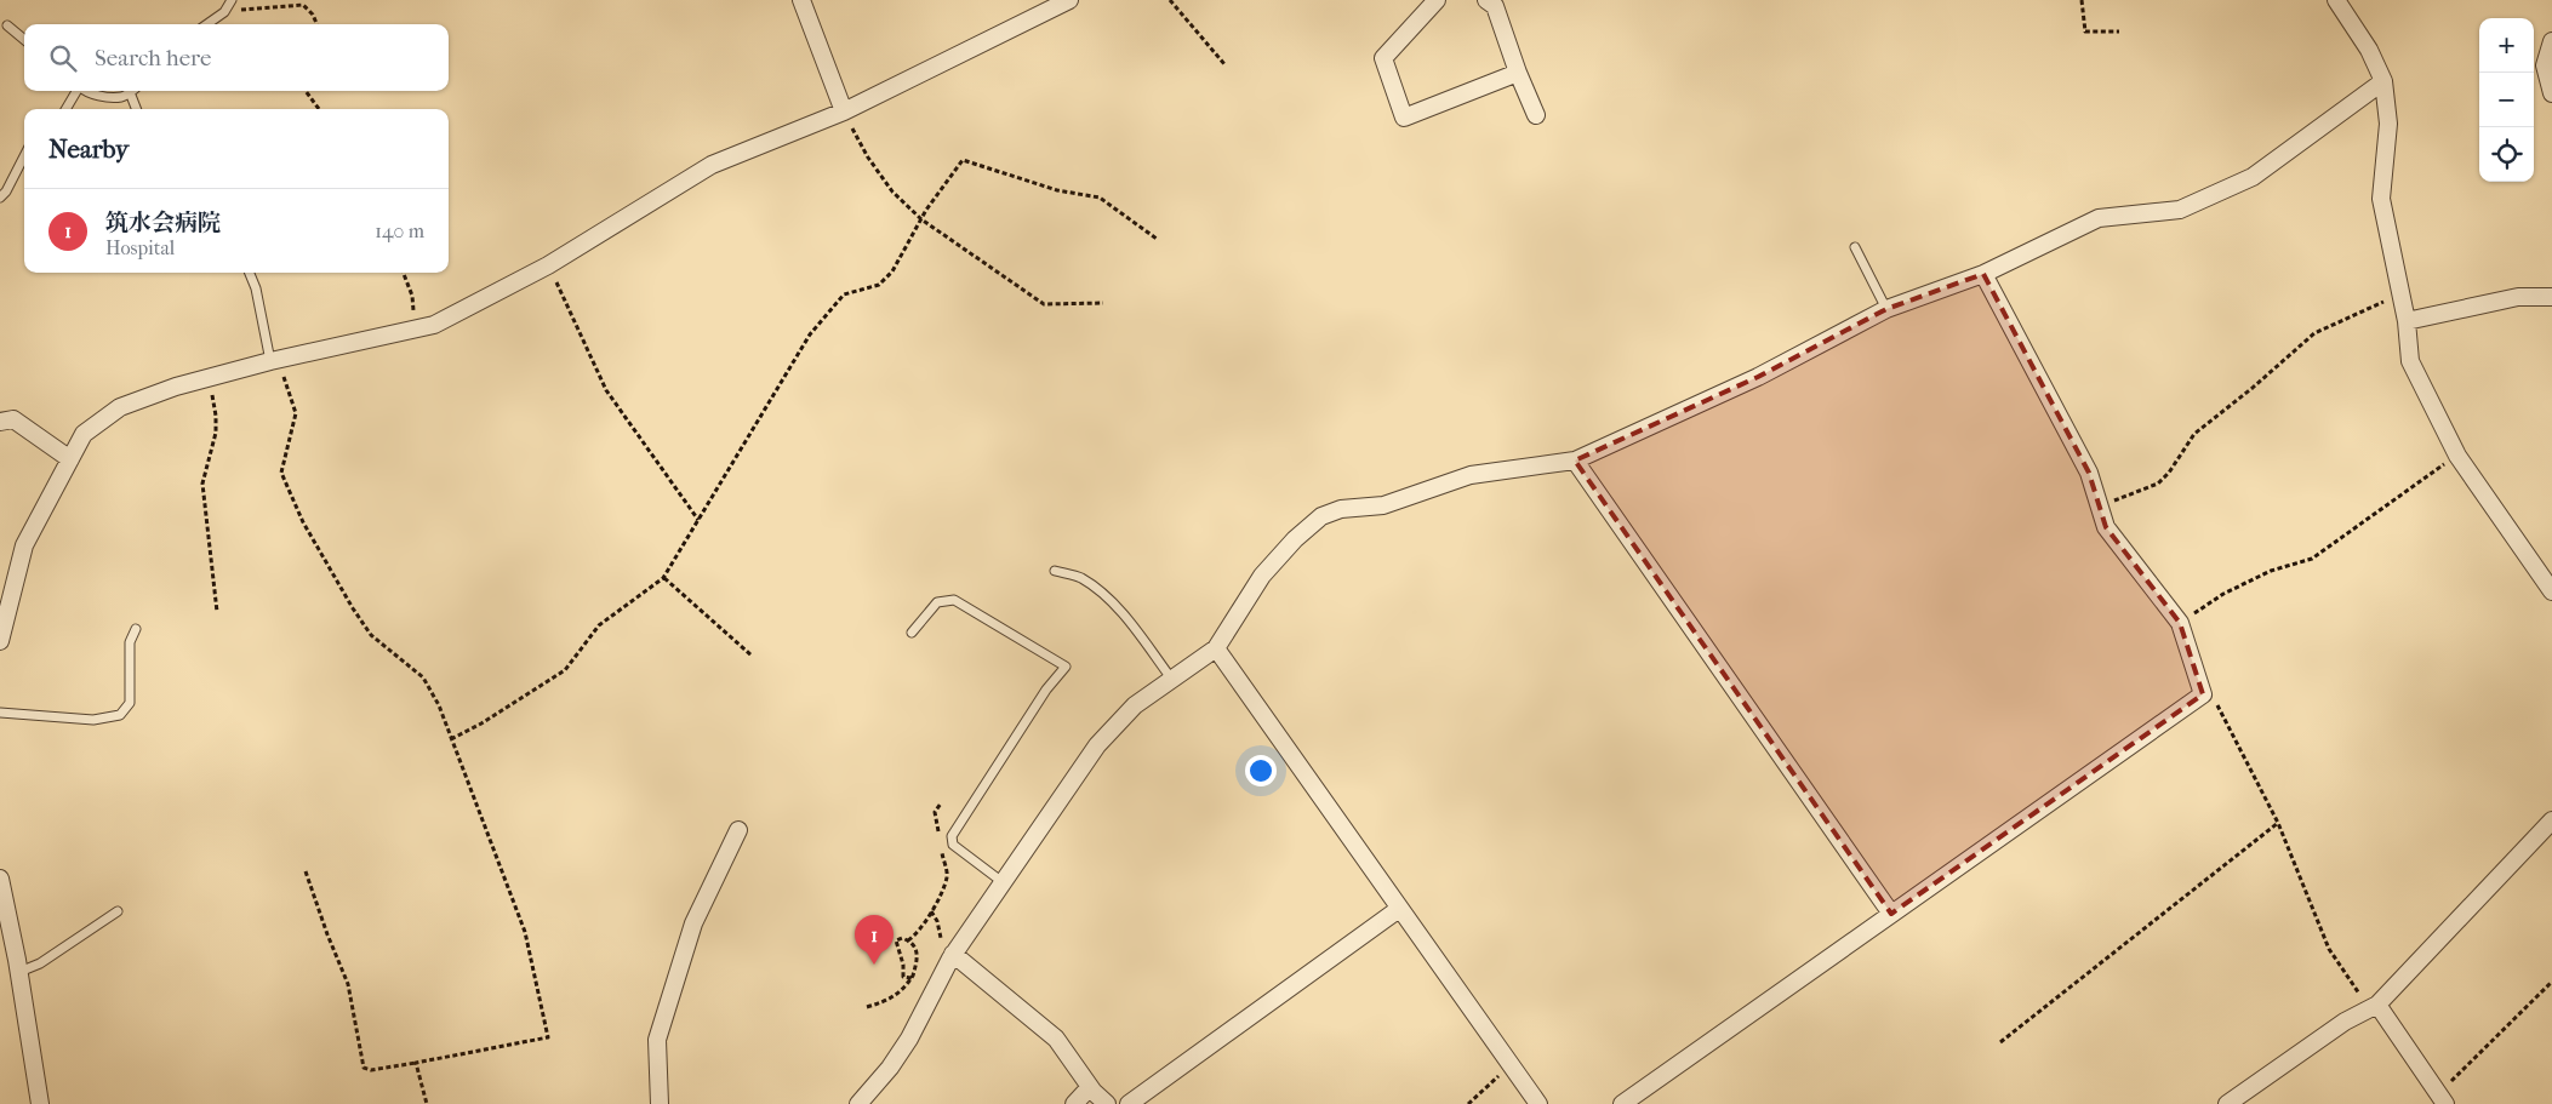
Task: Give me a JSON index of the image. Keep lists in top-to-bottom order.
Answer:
{
  "page": {
    "map_buttons": ["+", "−"],
    "search": "Search here",
    "heading": "Nearby",
    "list": [
      {
        "mark": "1",
        "name": "筑水会病院",
        "note": "Hospital",
        "value": "140 m"
      }
    ],
    "pins": "1"
  }
}
